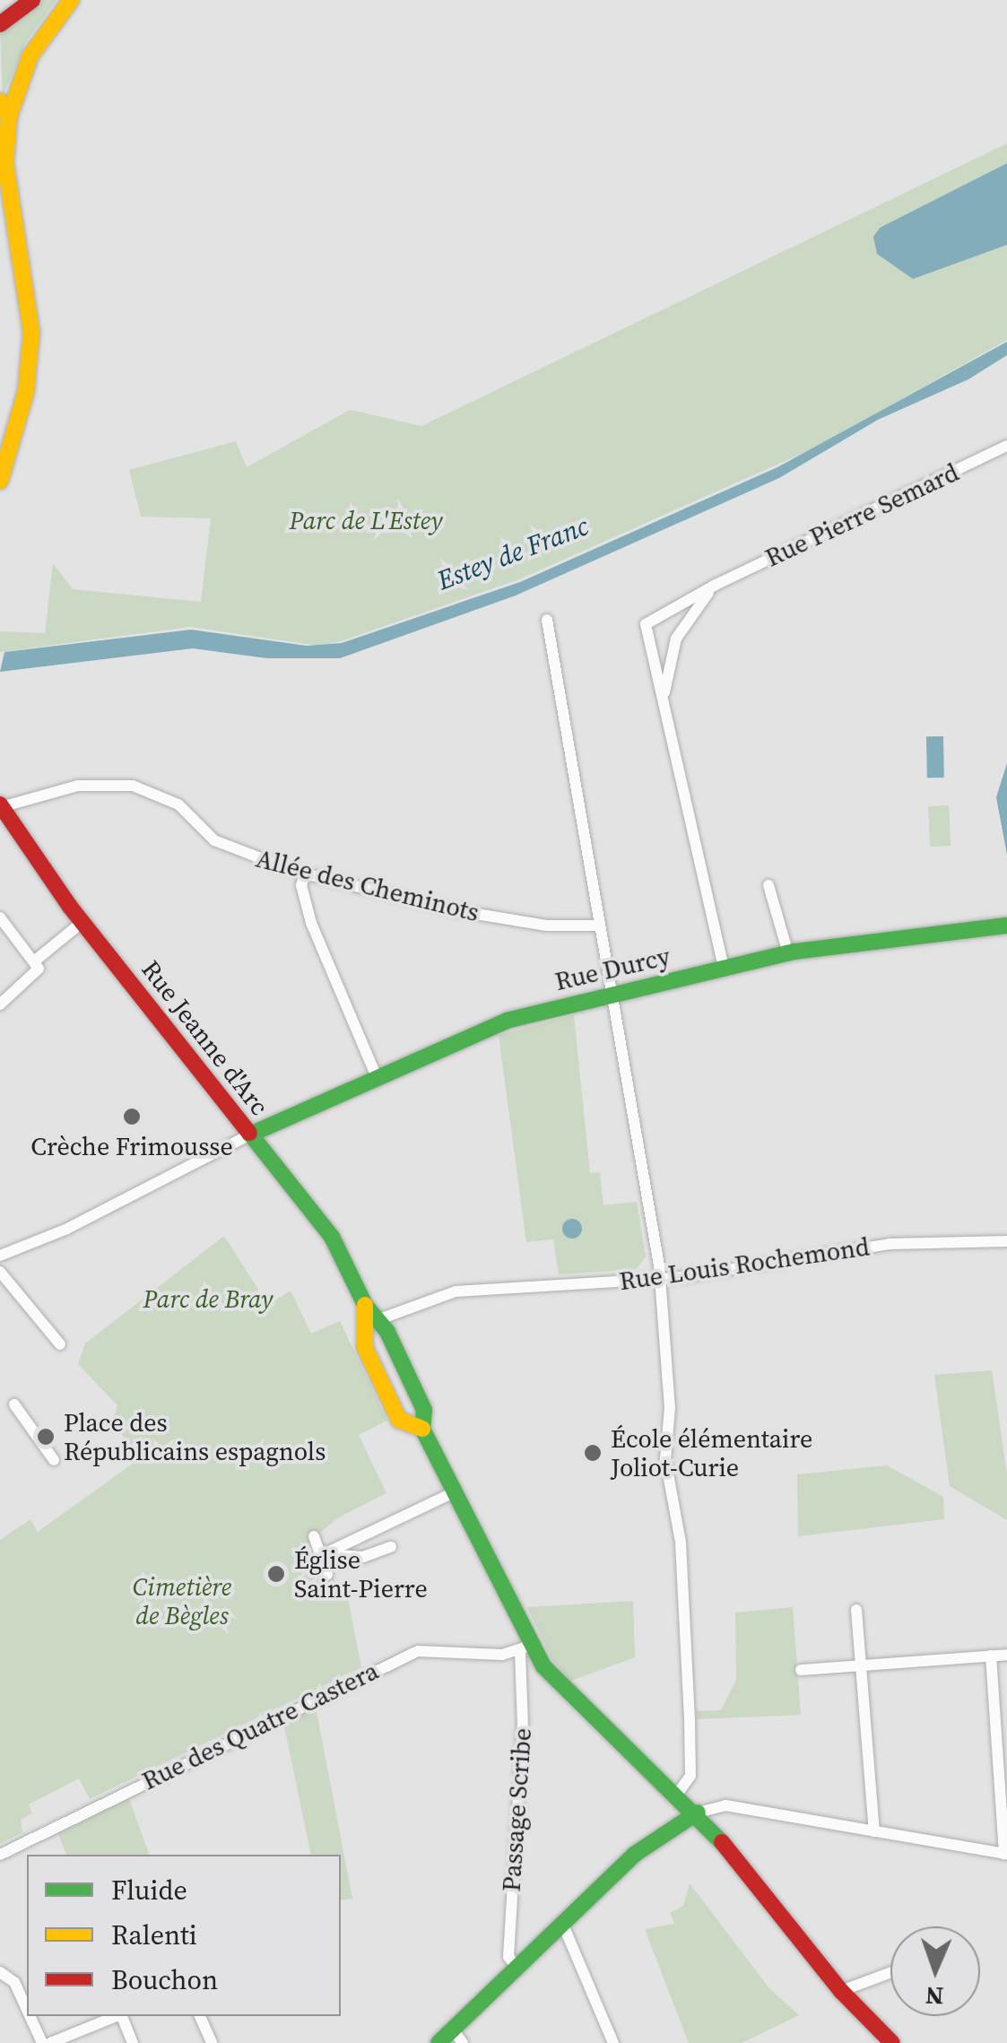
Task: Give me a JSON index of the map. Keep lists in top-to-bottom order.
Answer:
{
  "streets": {
    "main road": ["Rue Durcy", "Rue Jeanne d'Arc"],
    "street": [
      "Rue Pierre Semard",
      "Allée des Cheminots",
      "Rue Louis Rochemond",
      "Rue des Quatre Castera",
      "Passage Scribe"
    ]
  },
  "crossings": [
    ["Rue Pierre Semard", "Rue Durcy"],
    ["Allée des Cheminots", "Rue Jeanne d'Arc"],
    ["Rue Durcy", "Rue Jeanne d'Arc"],
    ["Rue Jeanne d'Arc", "Rue Louis Rochemond"],
    ["Rue Jeanne d'Arc", "Rue des Quatre Castera"],
    ["Rue Jeanne d'Arc", "Passage Scribe"],
    ["Rue des Quatre Castera", "Passage Scribe"]
  ],
  "water": ["Estey de Franc"],
  "parks": ["Parc de L'Estey", "Parc de Bray", "Cimetière de Bègles"],
  "places": [
    "Crèche Frimousse",
    "Place des Républicains espagnols",
    "École élémentaire Joliot-Curie",
    "Église Saint-Pierre"
  ],
  "legend": ["Fluide", "Ralenti", "Bouchon"],
  "north": "bottom"
}
